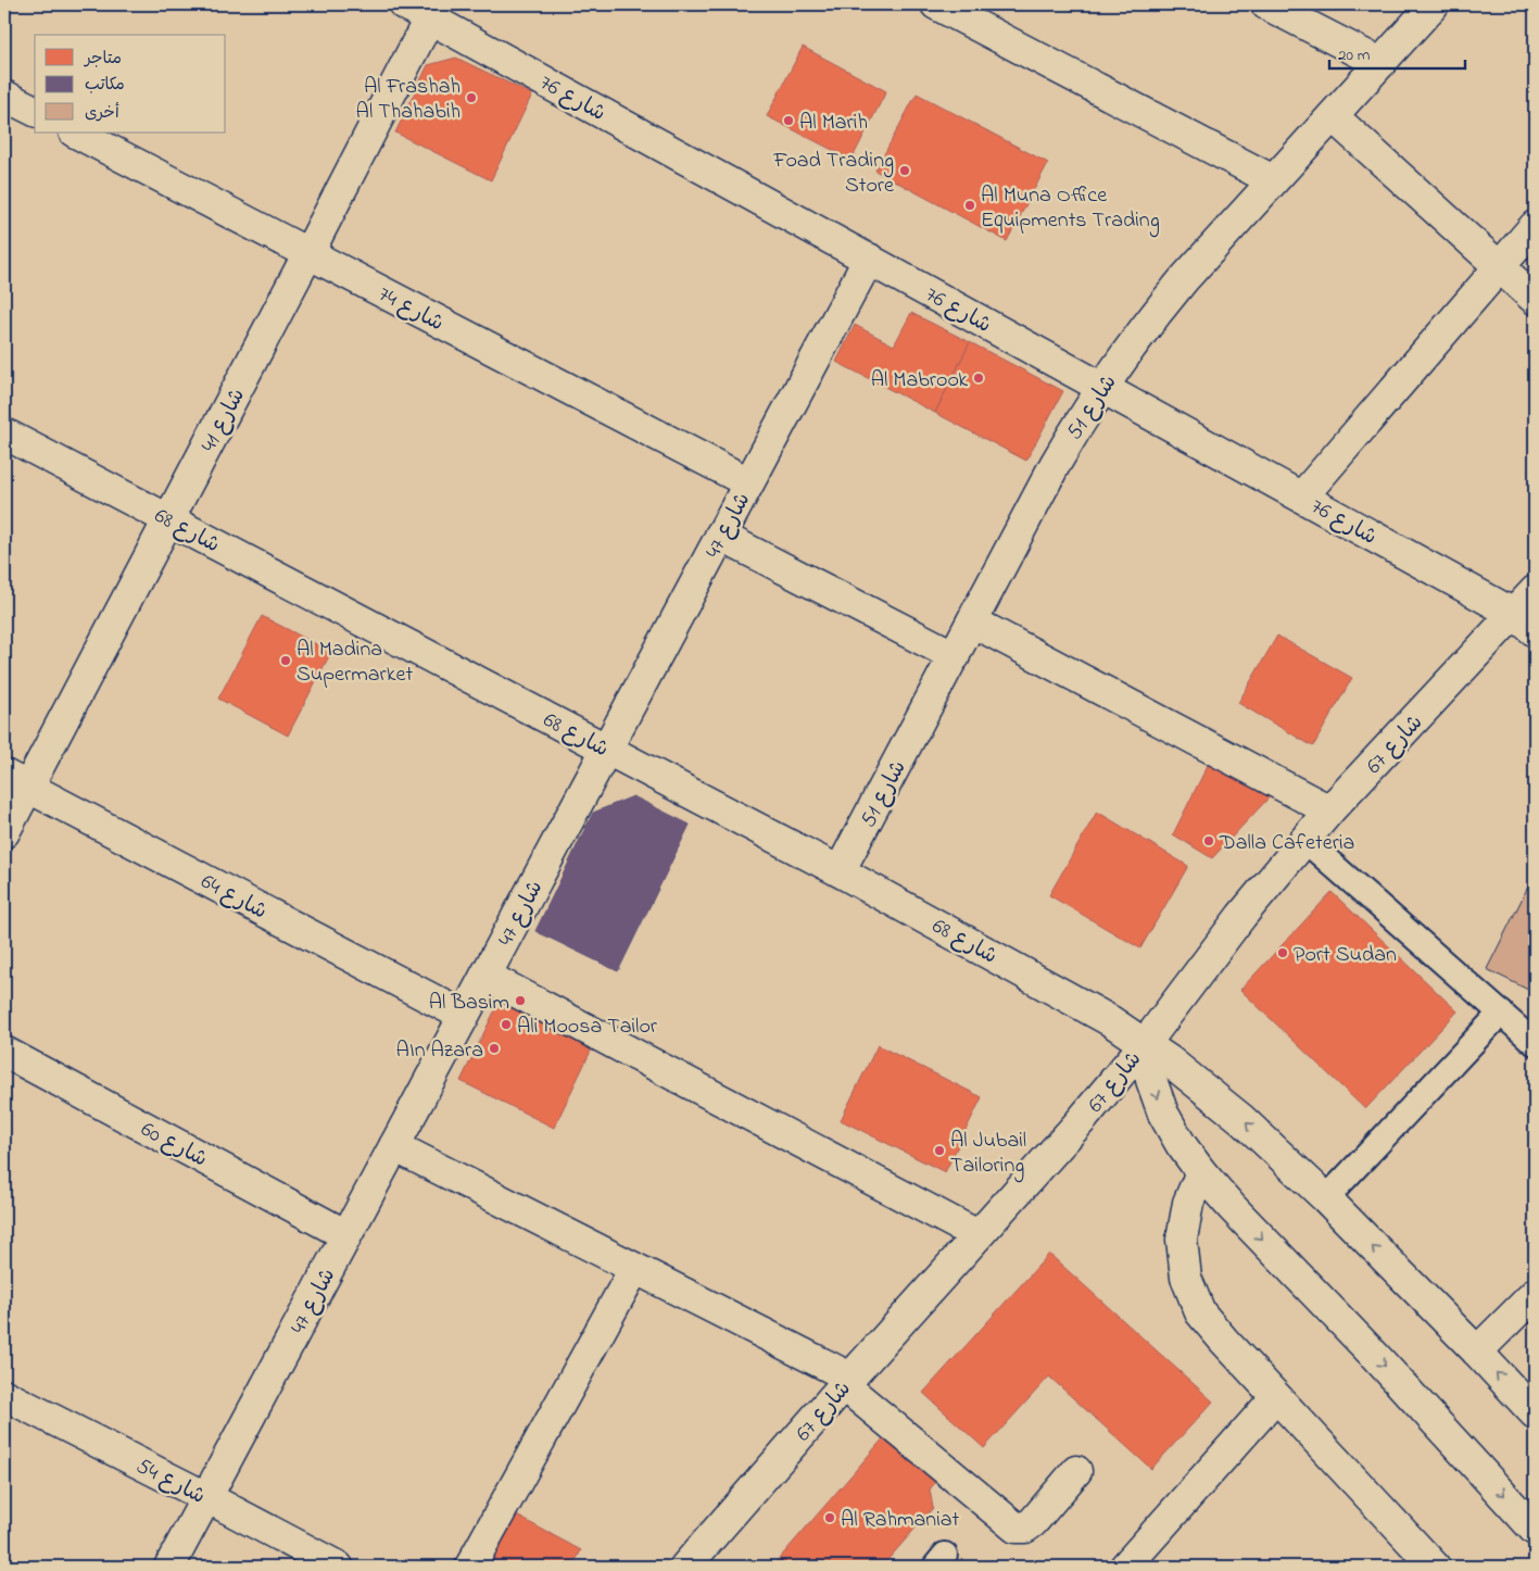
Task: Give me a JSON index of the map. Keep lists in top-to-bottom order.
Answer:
{
  "streets": {
    "street": [
      "شارع 76",
      "شارع 74",
      "شارع 51",
      "شارع 41",
      "شارع 47",
      "شارع 68",
      "شارع 67",
      "شارع 64",
      "شارع 60",
      "شارع 54"
    ]
  },
  "crossings": [
    ["شارع 76", "شارع 51"],
    ["شارع 76", "شارع 41"],
    ["شارع 76", "شارع 47"],
    ["شارع 76", "شارع 67"],
    ["شارع 74", "شارع 41"],
    ["شارع 74", "شارع 47"],
    ["شارع 51", "شارع 68"],
    ["شارع 41", "شارع 68"],
    ["شارع 41", "شارع 64"],
    ["شارع 47", "شارع 68"],
    ["شارع 47", "شارع 64"],
    ["شارع 47", "شارع 60"],
    ["شارع 47", "شارع 54"],
    ["شارع 68", "شارع 67"]
  ],
  "places": [
    "Al Frashah Al Thahabih",
    "Al Marih",
    "Foad Trading Store",
    "Al Muna Office Equipments Trading",
    "Al Mabrook",
    "Al Madina Supermarket",
    "Dalla Cafeteria",
    "Port Sudan",
    "Al Basim",
    "Ali Moosa Tailor",
    "AIn Azara",
    "Al Jubail Tailoring",
    "Al Rahmaniat"
  ],
  "legend": ["متاجر", "مكاتب", "أخرى"],
  "scale_bar": "20 m"
}
